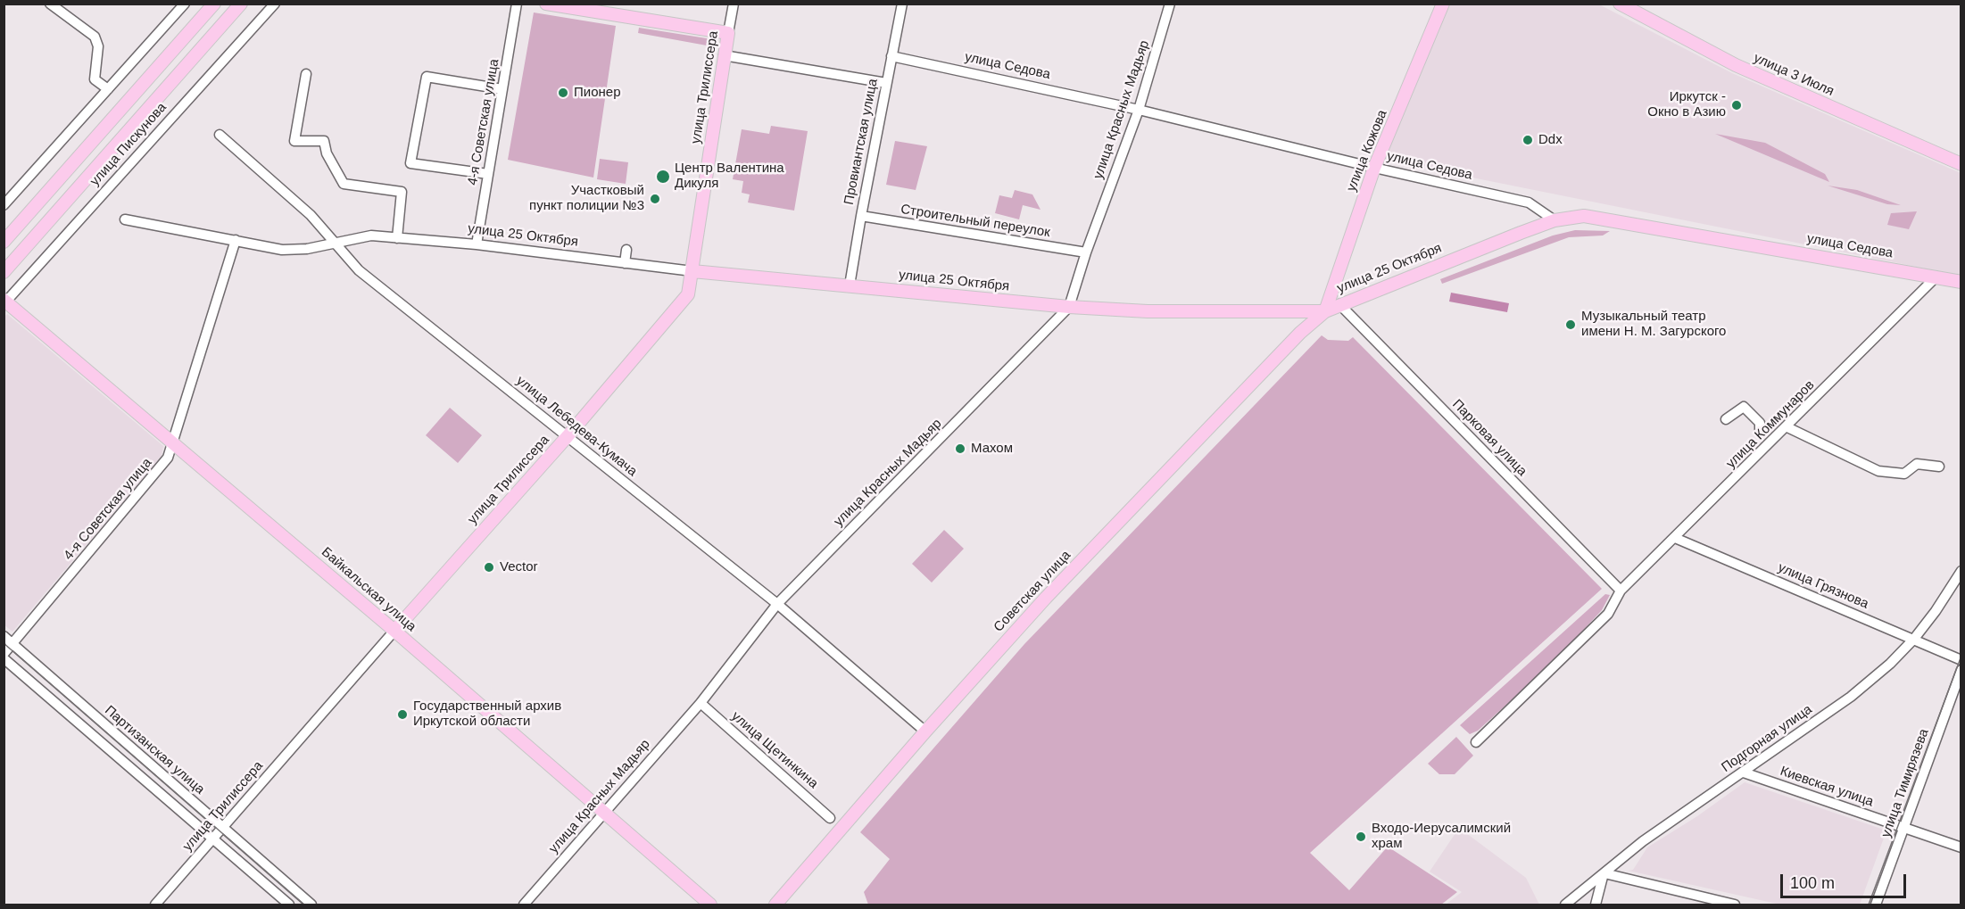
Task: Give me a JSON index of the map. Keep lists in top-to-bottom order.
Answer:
{
  "streets": {
    "main road": [
      "улица Седова",
      "улица 3 Июля",
      "улица Трилиссера",
      "улица Пискунова",
      "улица Кожова",
      "улица 25 Октября",
      "Байкальская улица",
      "Советская улица"
    ],
    "street": [
      "улица Красных Мадьяр",
      "4-я Советская улица",
      "Провиантская улица",
      "Строительный переулок",
      "улица Коммунаров",
      "улица Лебедева-Кумача",
      "Парковая улица",
      "улица Грязнова",
      "Подгорная улица",
      "Партизанская улица",
      "улица Щетинкина",
      "улица Тимирязева",
      "Киевская улица"
    ]
  },
  "crossings": [
    ["улица Седова", "улица Красных Мадьяр"],
    ["улица Седова", "Провиантская улица"],
    ["улица Седова", "улица Кожова"],
    ["улица Седова", "улица 25 Октября"],
    ["улица Седова", "улица Коммунаров"],
    ["улица Трилиссера", "улица 25 Октября"],
    ["улица Трилиссера", "улица Лебедева-Кумача"],
    ["улица Трилиссера", "Байкальская улица"],
    ["улица Трилиссера", "Партизанская улица"],
    ["улица Красных Мадьяр", "Строительный переулок"],
    ["улица Красных Мадьяр", "улица 25 Октября"],
    ["улица Красных Мадьяр", "улица Лебедева-Кумача"],
    ["улица Красных Мадьяр", "Байкальская улица"],
    ["улица Красных Мадьяр", "улица Щетинкина"],
    ["4-я Советская улица", "улица 25 Октября"],
    ["4-я Советская улица", "Байкальская улица"],
    ["4-я Советская улица", "Партизанская улица"],
    ["Провиантская улица", "Строительный переулок"],
    ["Провиантская улица", "улица 25 Октября"],
    ["улица Пискунова", "Байкальская улица"],
    ["улица Кожова", "улица 25 Октября"],
    ["улица Кожова", "Советская улица"],
    ["улица 25 Октября", "улица Лебедева-Кумача"],
    ["улица 25 Октября", "Парковая улица"],
    ["улица 25 Октября", "Советская улица"],
    ["улица Коммунаров", "Парковая улица"],
    ["улица Коммунаров", "улица Грязнова"],
    ["улица Лебедева-Кумача", "Советская улица"],
    ["улица Грязнова", "Подгорная улица"],
    ["Подгорная улица", "Киевская улица"],
    ["улица Тимирязева", "Киевская улица"]
  ],
  "places": [
    "Пионер",
    "Иркутск - Окно в Азию",
    "Ddx",
    "Центр Валентина Дикуля",
    "Участковый пункт полиции №3",
    "Музыкальный театр имени Н. М. Загурского",
    "Махом",
    "Vector",
    "Государственный архив Иркутской области",
    "Входо-Иерусалимский храм"
  ],
  "scale_bar": "100 m"
}
